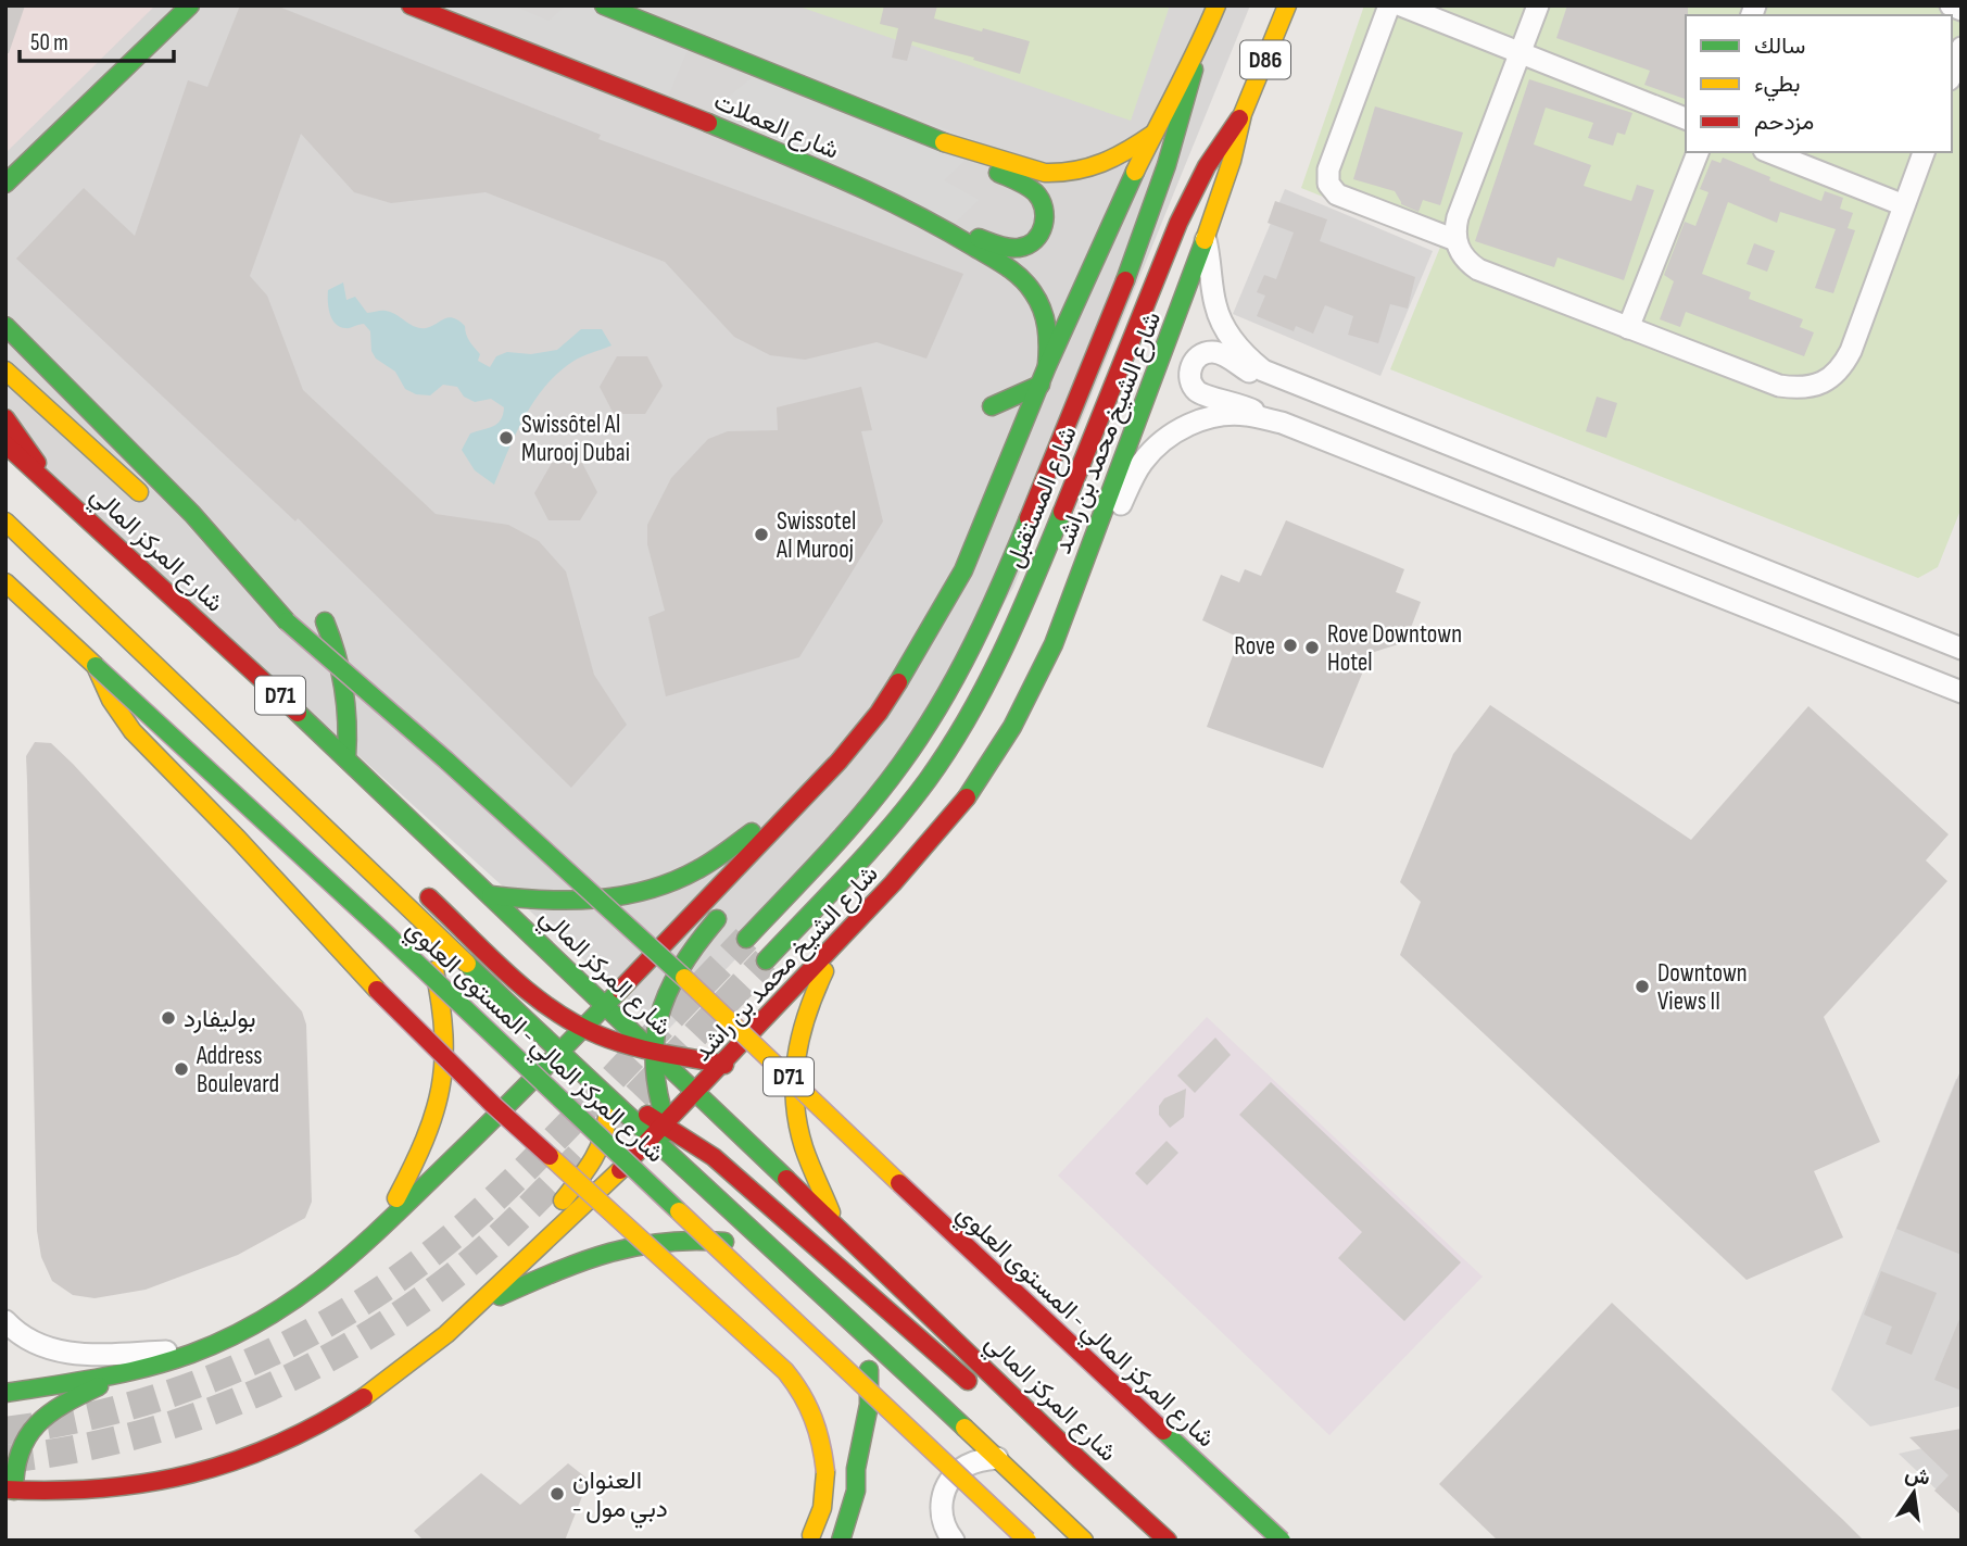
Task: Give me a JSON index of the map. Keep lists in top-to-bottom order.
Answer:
{
  "streets": {
    "main road": [
      "D86",
      "شارع العملات",
      "شارع الشيخ محمد بن راشد",
      "شارع المستقبل",
      "شارع المركز المالي",
      "D71",
      "شارع المركز المالي - المستوى العلوي"
    ]
  },
  "crossings": [
    ["شارع الشيخ محمد بن راشد", "شارع المستقبل"],
    ["شارع الشيخ محمد بن راشد", "شارع المركز المالي"],
    ["شارع الشيخ محمد بن راشد", "D71"]
  ],
  "places": [
    "Swissôtel Al Murooj Dubai",
    "Swissotel Al Murooj",
    "Rove",
    "Rove Downtown Hotel",
    "Downtown Views II",
    "بوليفارد",
    "Address Boulevard",
    "العنوان - دبي مول"
  ],
  "legend": ["سالك", "بطيء", "مزدحم"],
  "scale_bar": "50 m",
  "north": "top"
}
